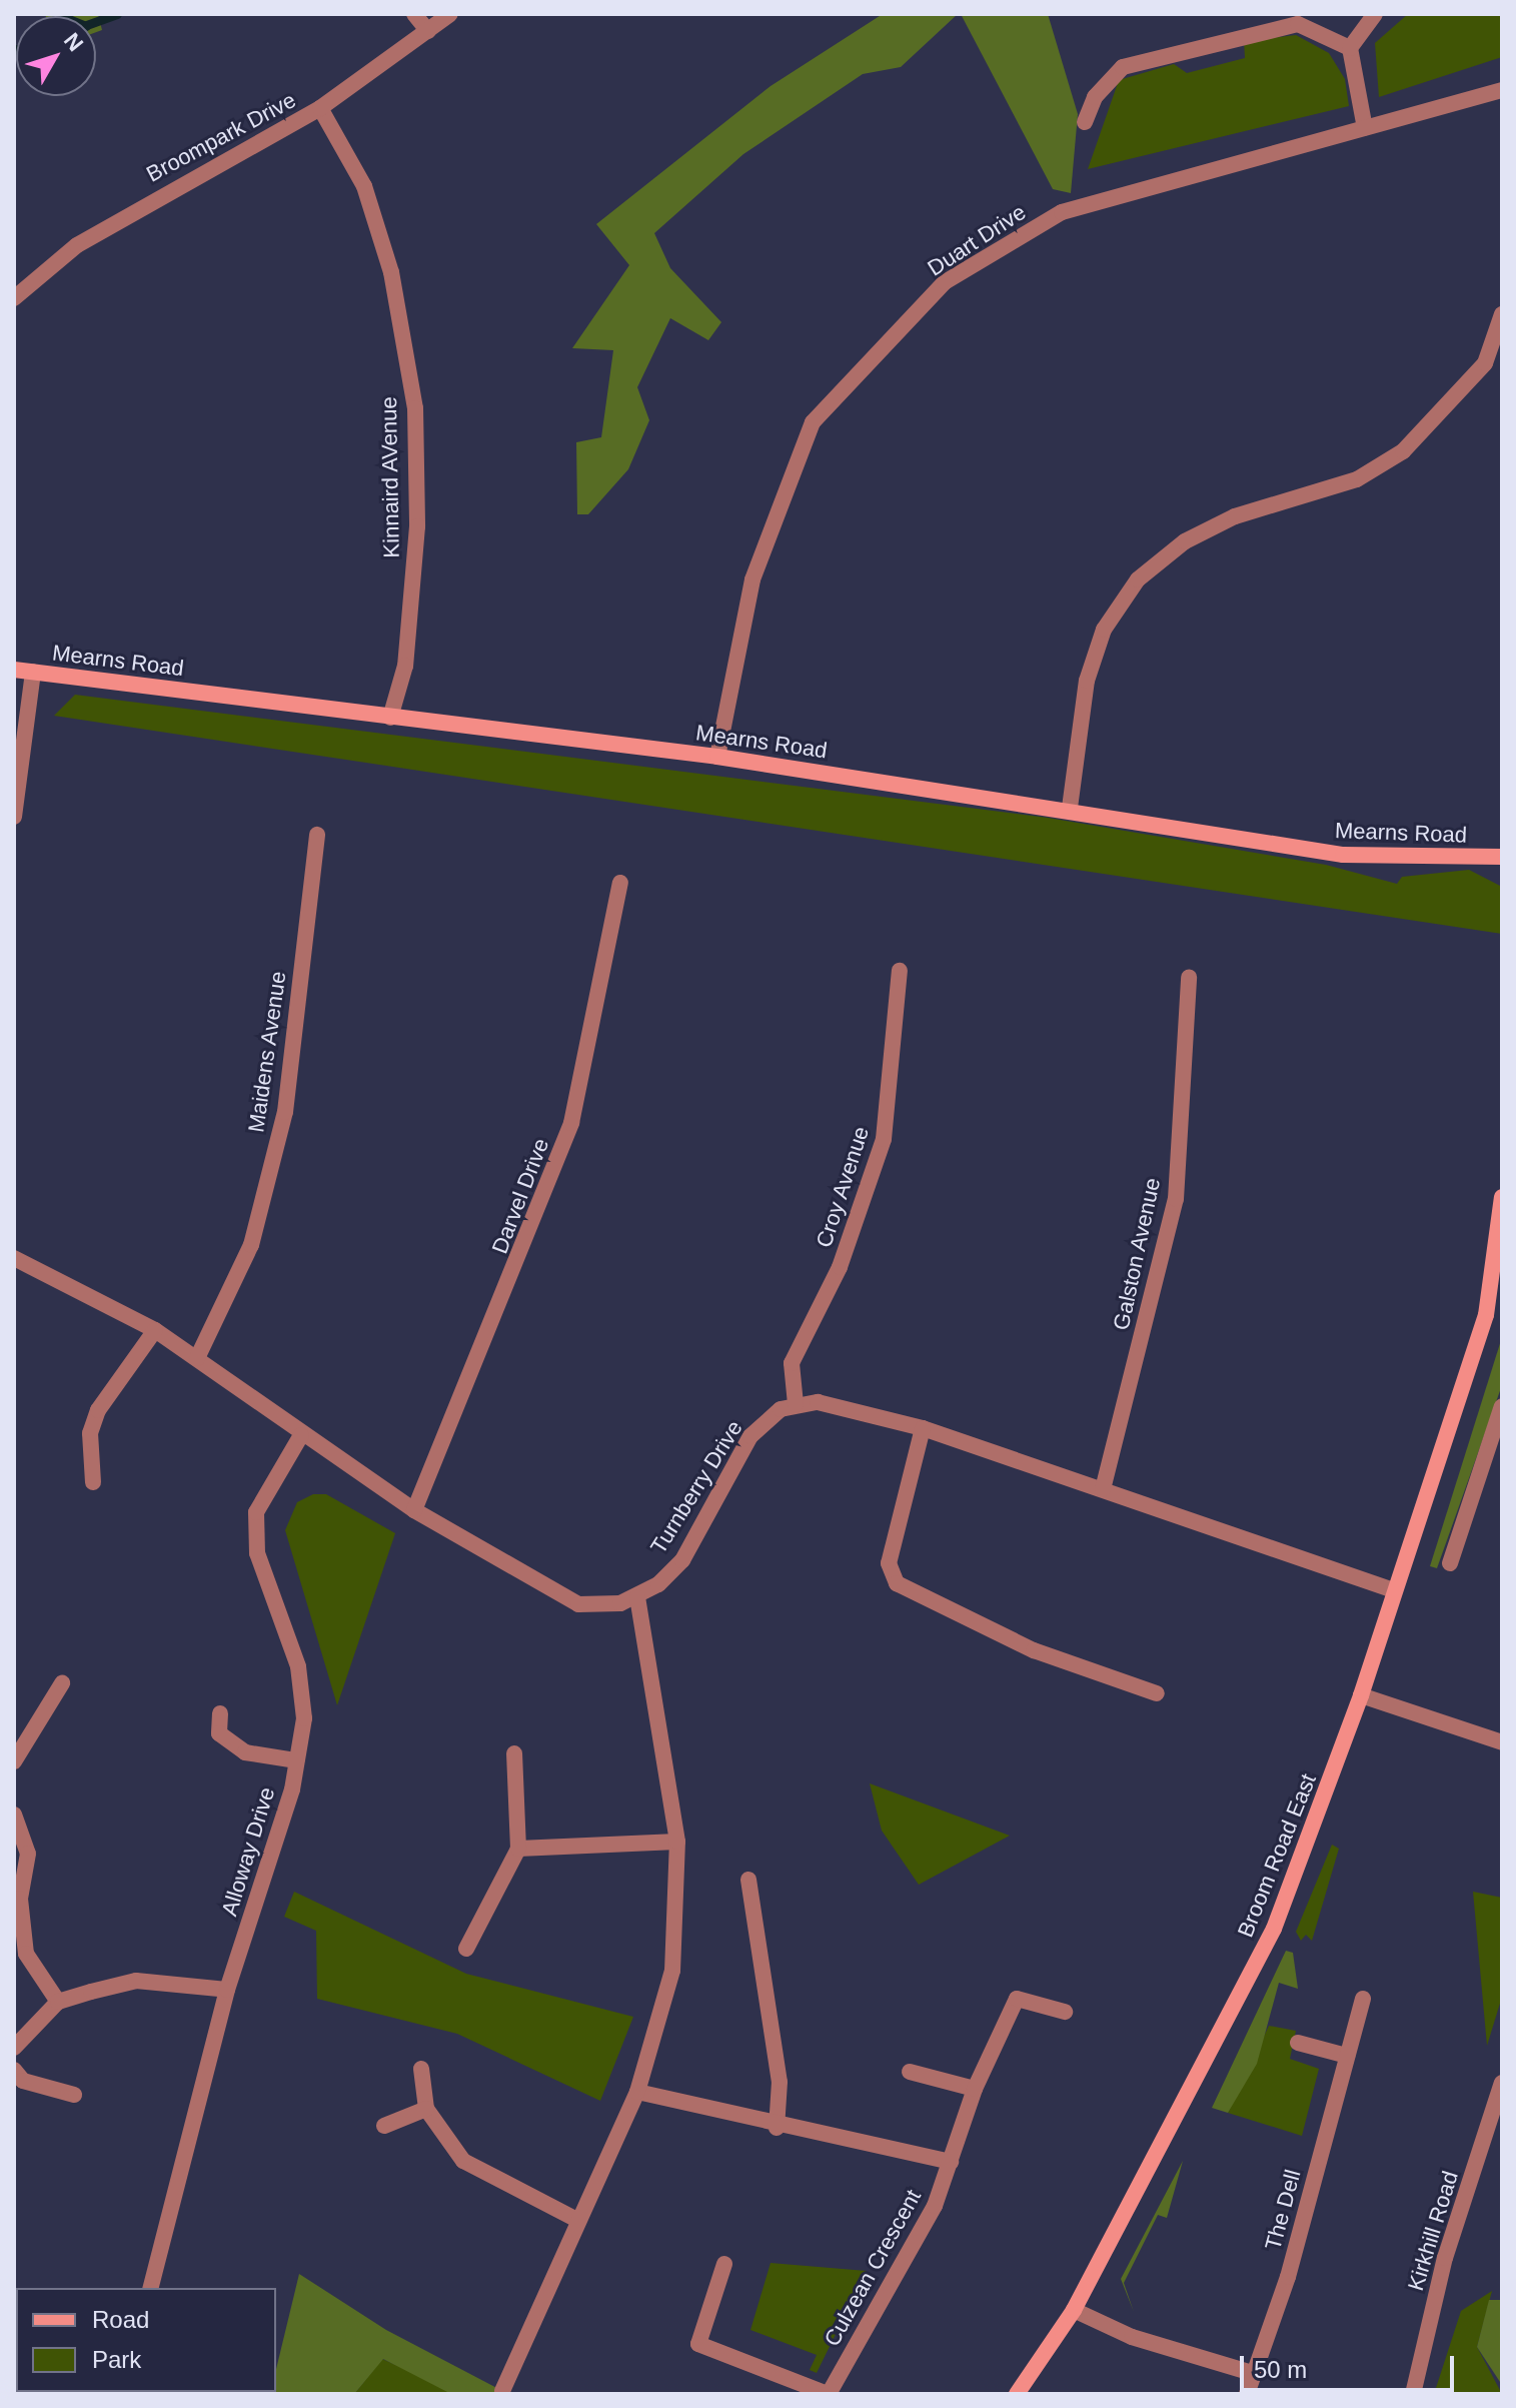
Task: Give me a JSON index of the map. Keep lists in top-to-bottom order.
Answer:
{
  "streets": {
    "street": [
      "Broompark Drive",
      "Duart Drive",
      "Kinnaird AVenue",
      "Mearns Road",
      "Maidens Avenue",
      "Croy Avenue",
      "Darvel Drive",
      "Galston Avenue",
      "Turnberry Drive",
      "Alloway Drive",
      "Broom Road East",
      "The Dell",
      "Kirkhill Road",
      "Culzean Crescent"
    ]
  },
  "crossings": [
    ["Broompark Drive", "Kinnaird AVenue"],
    ["Duart Drive", "Mearns Road"],
    ["Kinnaird AVenue", "Mearns Road"],
    ["Croy Avenue", "Turnberry Drive"]
  ],
  "legend": ["Road", "Park"],
  "scale_bar": "50 m",
  "north": "top right"
}
